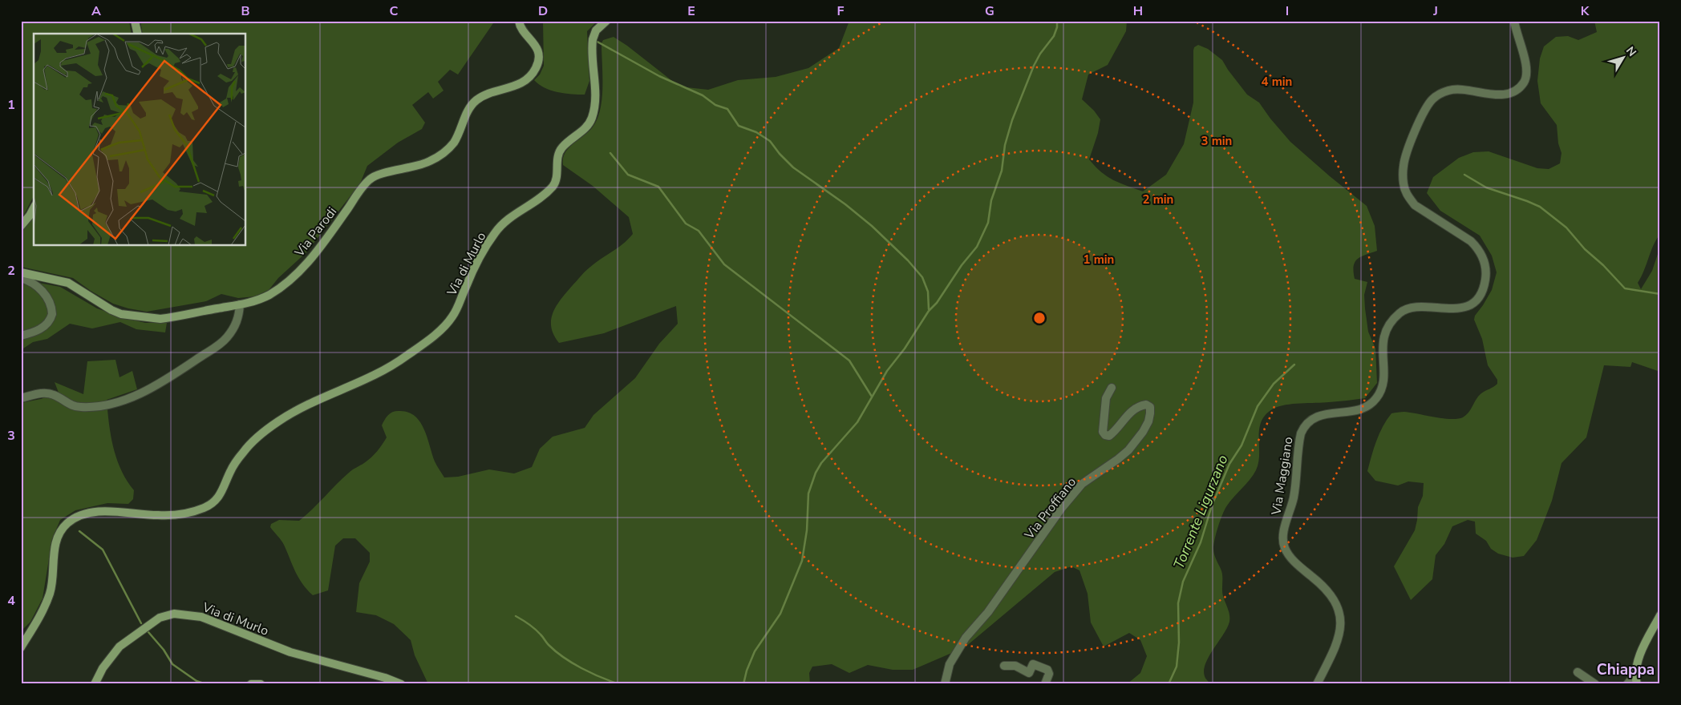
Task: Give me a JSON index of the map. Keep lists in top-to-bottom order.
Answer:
{
  "streets": {
    "street": [
      "Via Parodi",
      "Via di Murlo",
      "Via Maggiano",
      "Via Proffiano"
    ]
  },
  "districts": ["Chiappa"],
  "water": ["Torrente Ligurzano"],
  "north": "top right",
  "grid": {
    "columns": [
      "A",
      "B",
      "C",
      "D",
      "E",
      "F",
      "G",
      "H",
      "I",
      "J",
      "K"
    ],
    "rows": [
      "1",
      "2",
      "3",
      "4"
    ]
  },
  "rings": [
    "4 min",
    "3 min",
    "2 min",
    "1 min"
  ]
}
